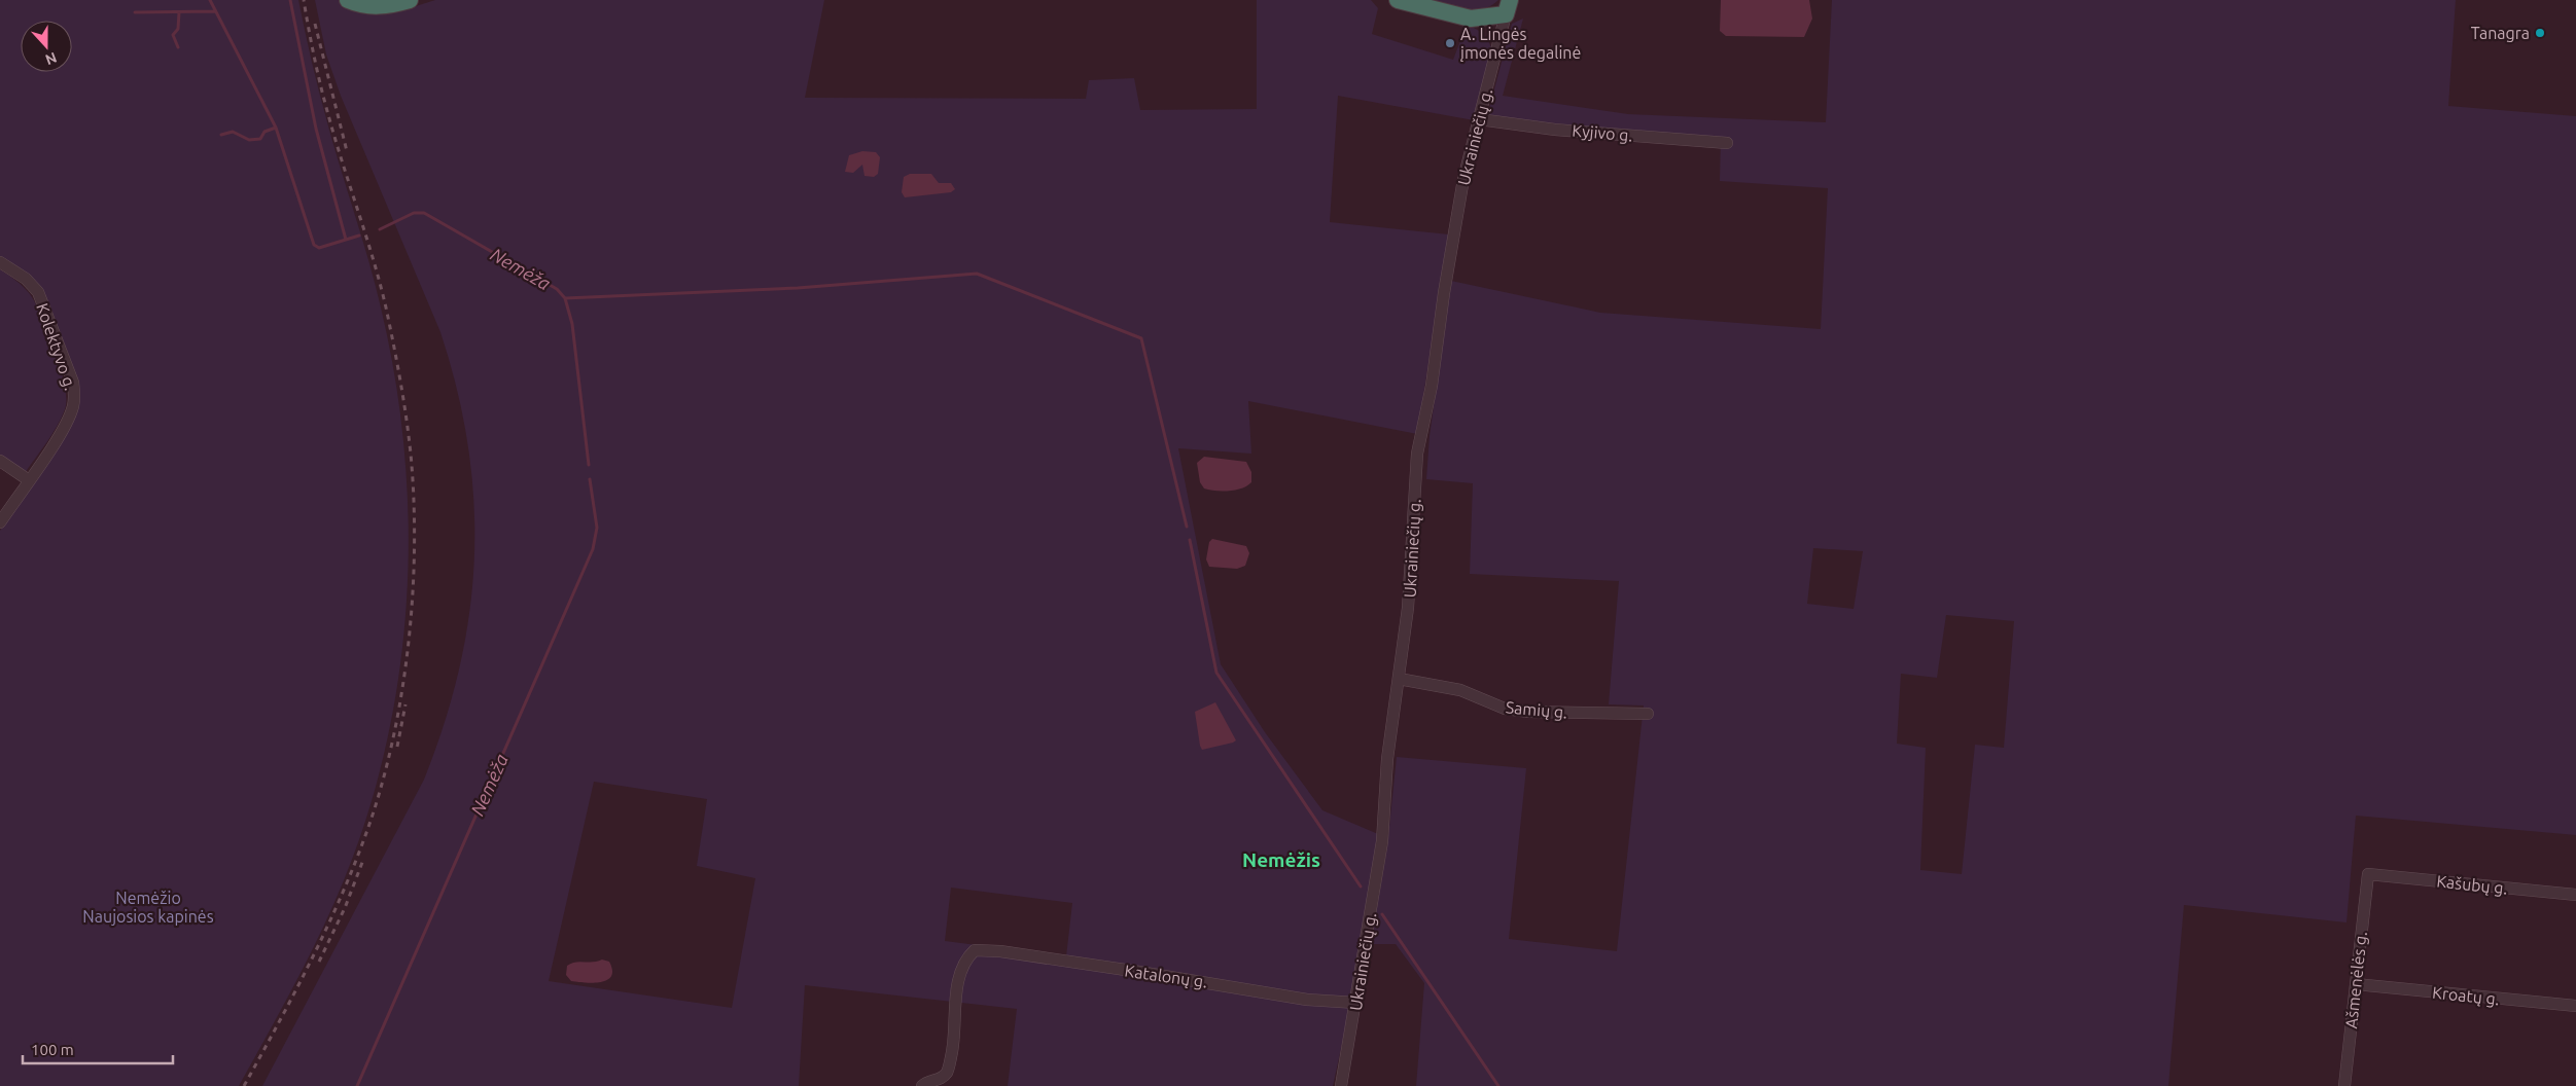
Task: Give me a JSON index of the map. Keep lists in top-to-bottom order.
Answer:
{
  "streets": {
    "street": [
      "Kyjivo g.",
      "Ukrainiečių g.",
      "Kolektyvo g.",
      "Samių g.",
      "Kašubų g.",
      "Katalonų g.",
      "Ašmenėlės g.",
      "Kroatų g."
    ]
  },
  "crossings": [
    ["Kyjivo g.", "Ukrainiečių g."],
    ["Ukrainiečių g.", "Samių g."],
    ["Ukrainiečių g.", "Katalonų g."],
    ["Kašubų g.", "Ašmenėlės g."],
    ["Ašmenėlės g.", "Kroatų g."]
  ],
  "districts": ["Nemėžis"],
  "water": ["Nemėža"],
  "parks": ["Nemėžio Naujosios kapinės"],
  "places": ["Tanagra", "A. Lingės įmonės degalinė"],
  "scale_bar": "100 m",
  "north": "bottom"
}
